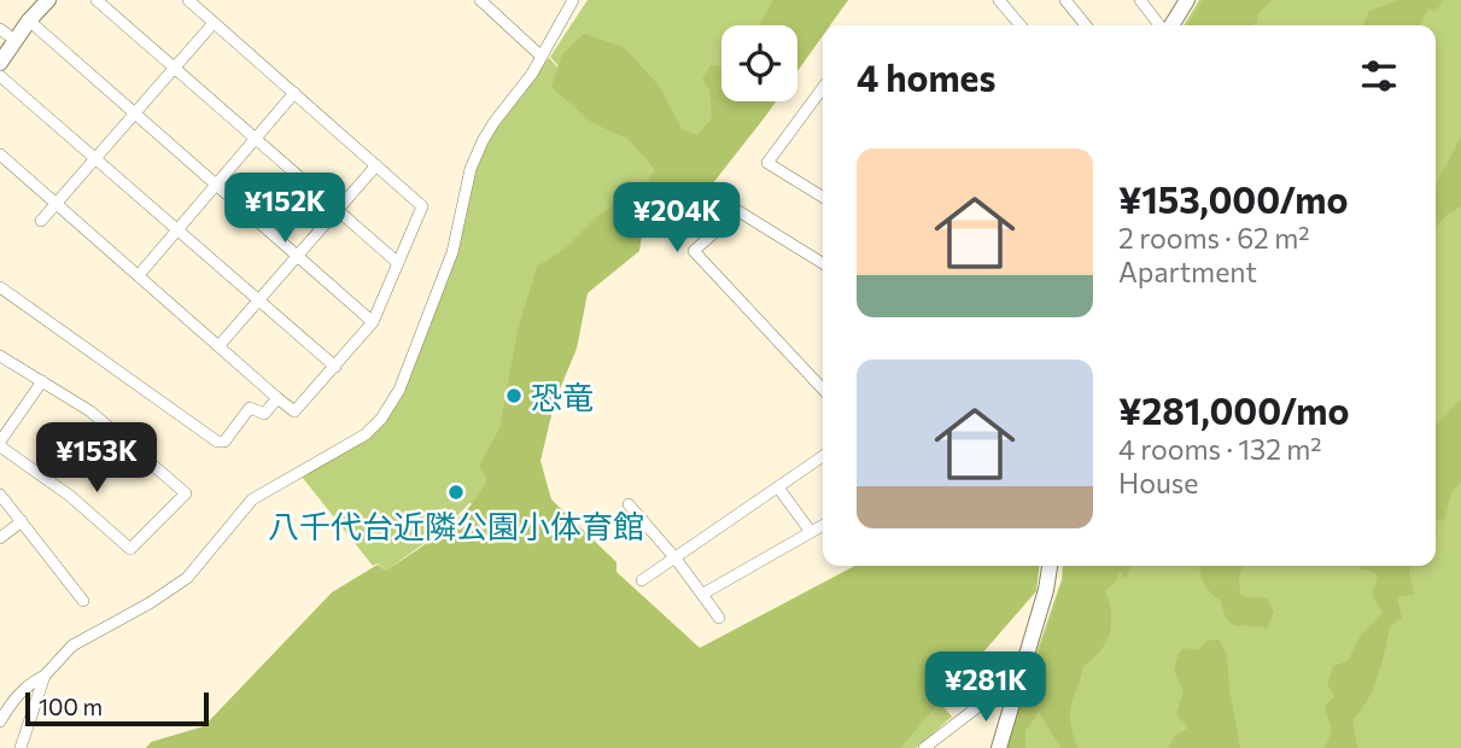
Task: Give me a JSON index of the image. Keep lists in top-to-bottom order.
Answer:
{
  "places": ["恐竜", "八千代台近隣公園小体育館"],
  "scale_bar": "100 m",
  "page": {
    "heading": "4 homes",
    "list": [
      {
        "name": "¥153,000/mo",
        "note": "2 rooms · 62 m² · Apartment"
      },
      {
        "name": "¥281,000/mo",
        "note": "4 rooms · 132 m² · House"
      }
    ],
    "price": [
      "¥152K",
      "¥204K",
      "¥153K",
      "¥281K"
    ],
    "scale": "100 m"
  }
}
